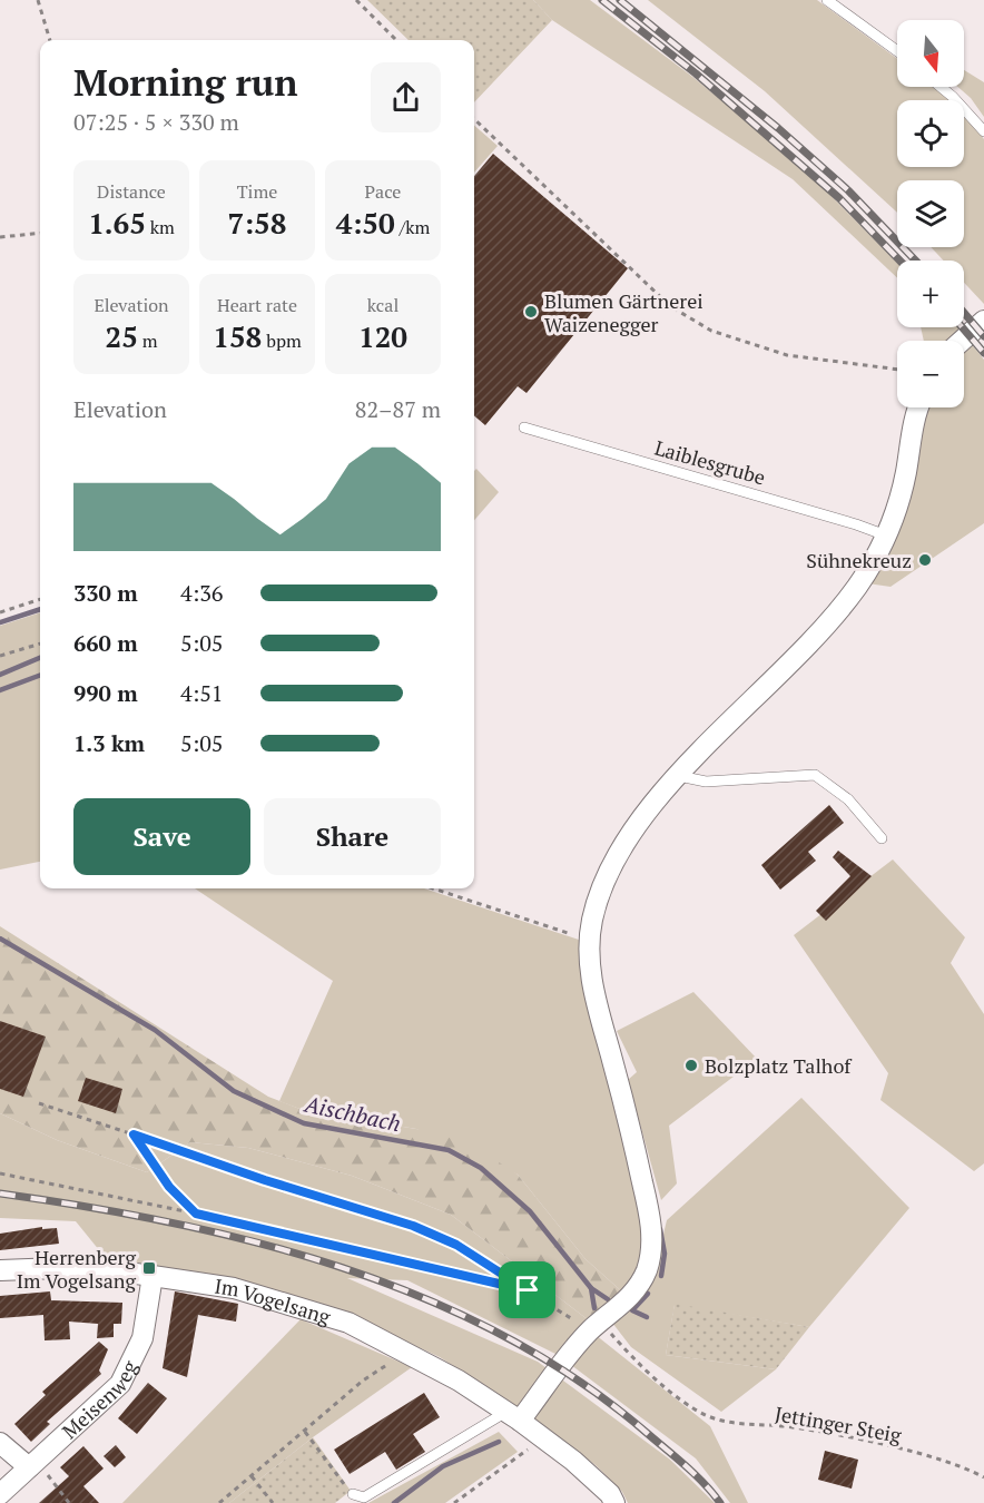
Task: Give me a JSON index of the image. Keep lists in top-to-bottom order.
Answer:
{
  "streets": {
    "street": ["Im Vogelsang", "Meisenweg"],
    "lane": ["Laiblesgrube"],
    "path": ["Jettinger Steig"]
  },
  "crossings": [
    ["Im Vogelsang", "Meisenweg"]
  ],
  "water": ["Aischbach"],
  "places": {
    "other": ["Blumen Gärtnerei Waizenegger", "Sühnekreuz", "Bolzplatz Talhof"],
    "transit": ["Herrenberg Im Vogelsang"]
  },
  "north": "bottom",
  "page": {
    "map_buttons": ["+", "−"],
    "heading": ["Morning run", "07:25 · 5 × 330 m"],
    "stats": [
      ["Distance", "1.65 km"],
      ["Time", "7:58"],
      ["Pace", "4:50 /km"],
      ["Elevation", "25 m"],
      ["Heart rate", "158 bpm"],
      ["kcal", "120"]
    ],
    "chart": ["Elevation", "82–87 m"],
    "list": [
      {
        "name": "330 m",
        "note": "4:36"
      },
      {
        "name": "660 m",
        "note": "5:05"
      },
      {
        "name": "990 m",
        "note": "4:51"
      },
      {
        "name": "1.3 km",
        "note": "5:05"
      }
    ],
    "buttons": ["Save", "Share"]
  }
}
